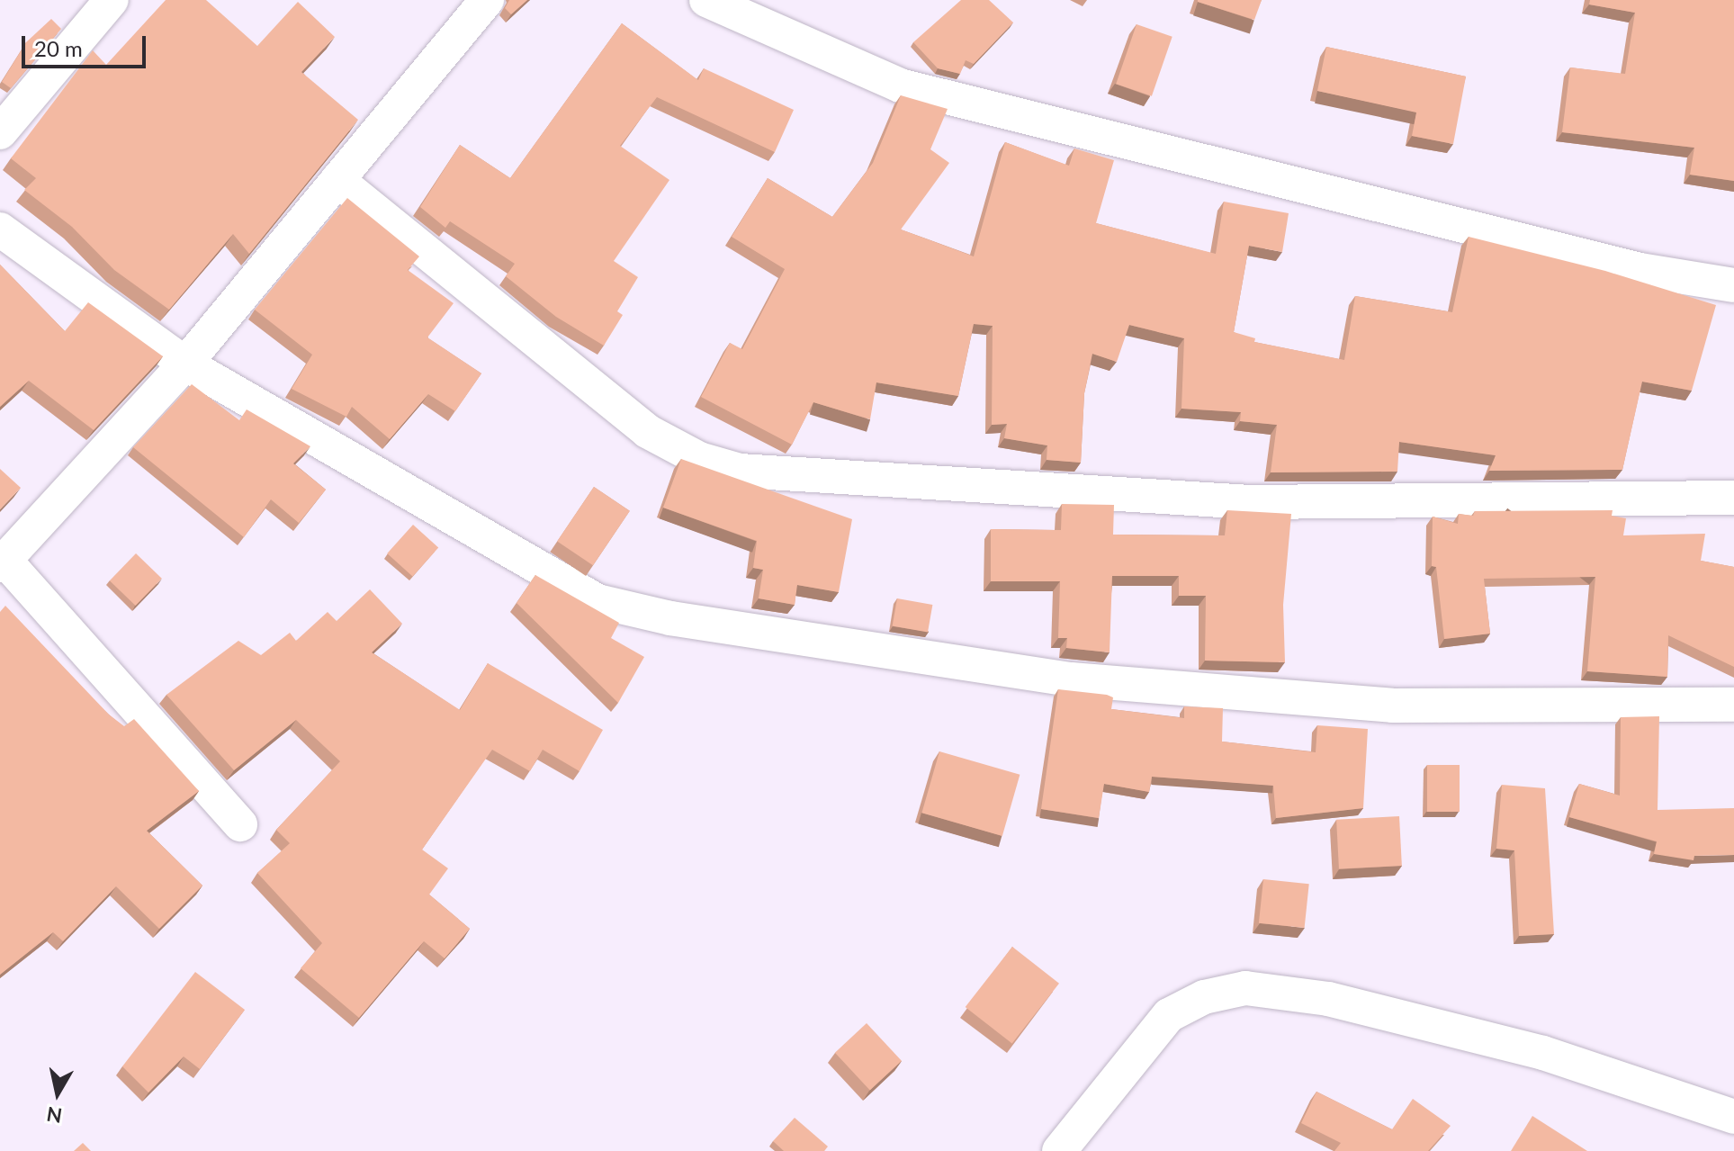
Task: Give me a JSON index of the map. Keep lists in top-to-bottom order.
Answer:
{
  "scale_bar": "20 m",
  "north": "bottom"
}
